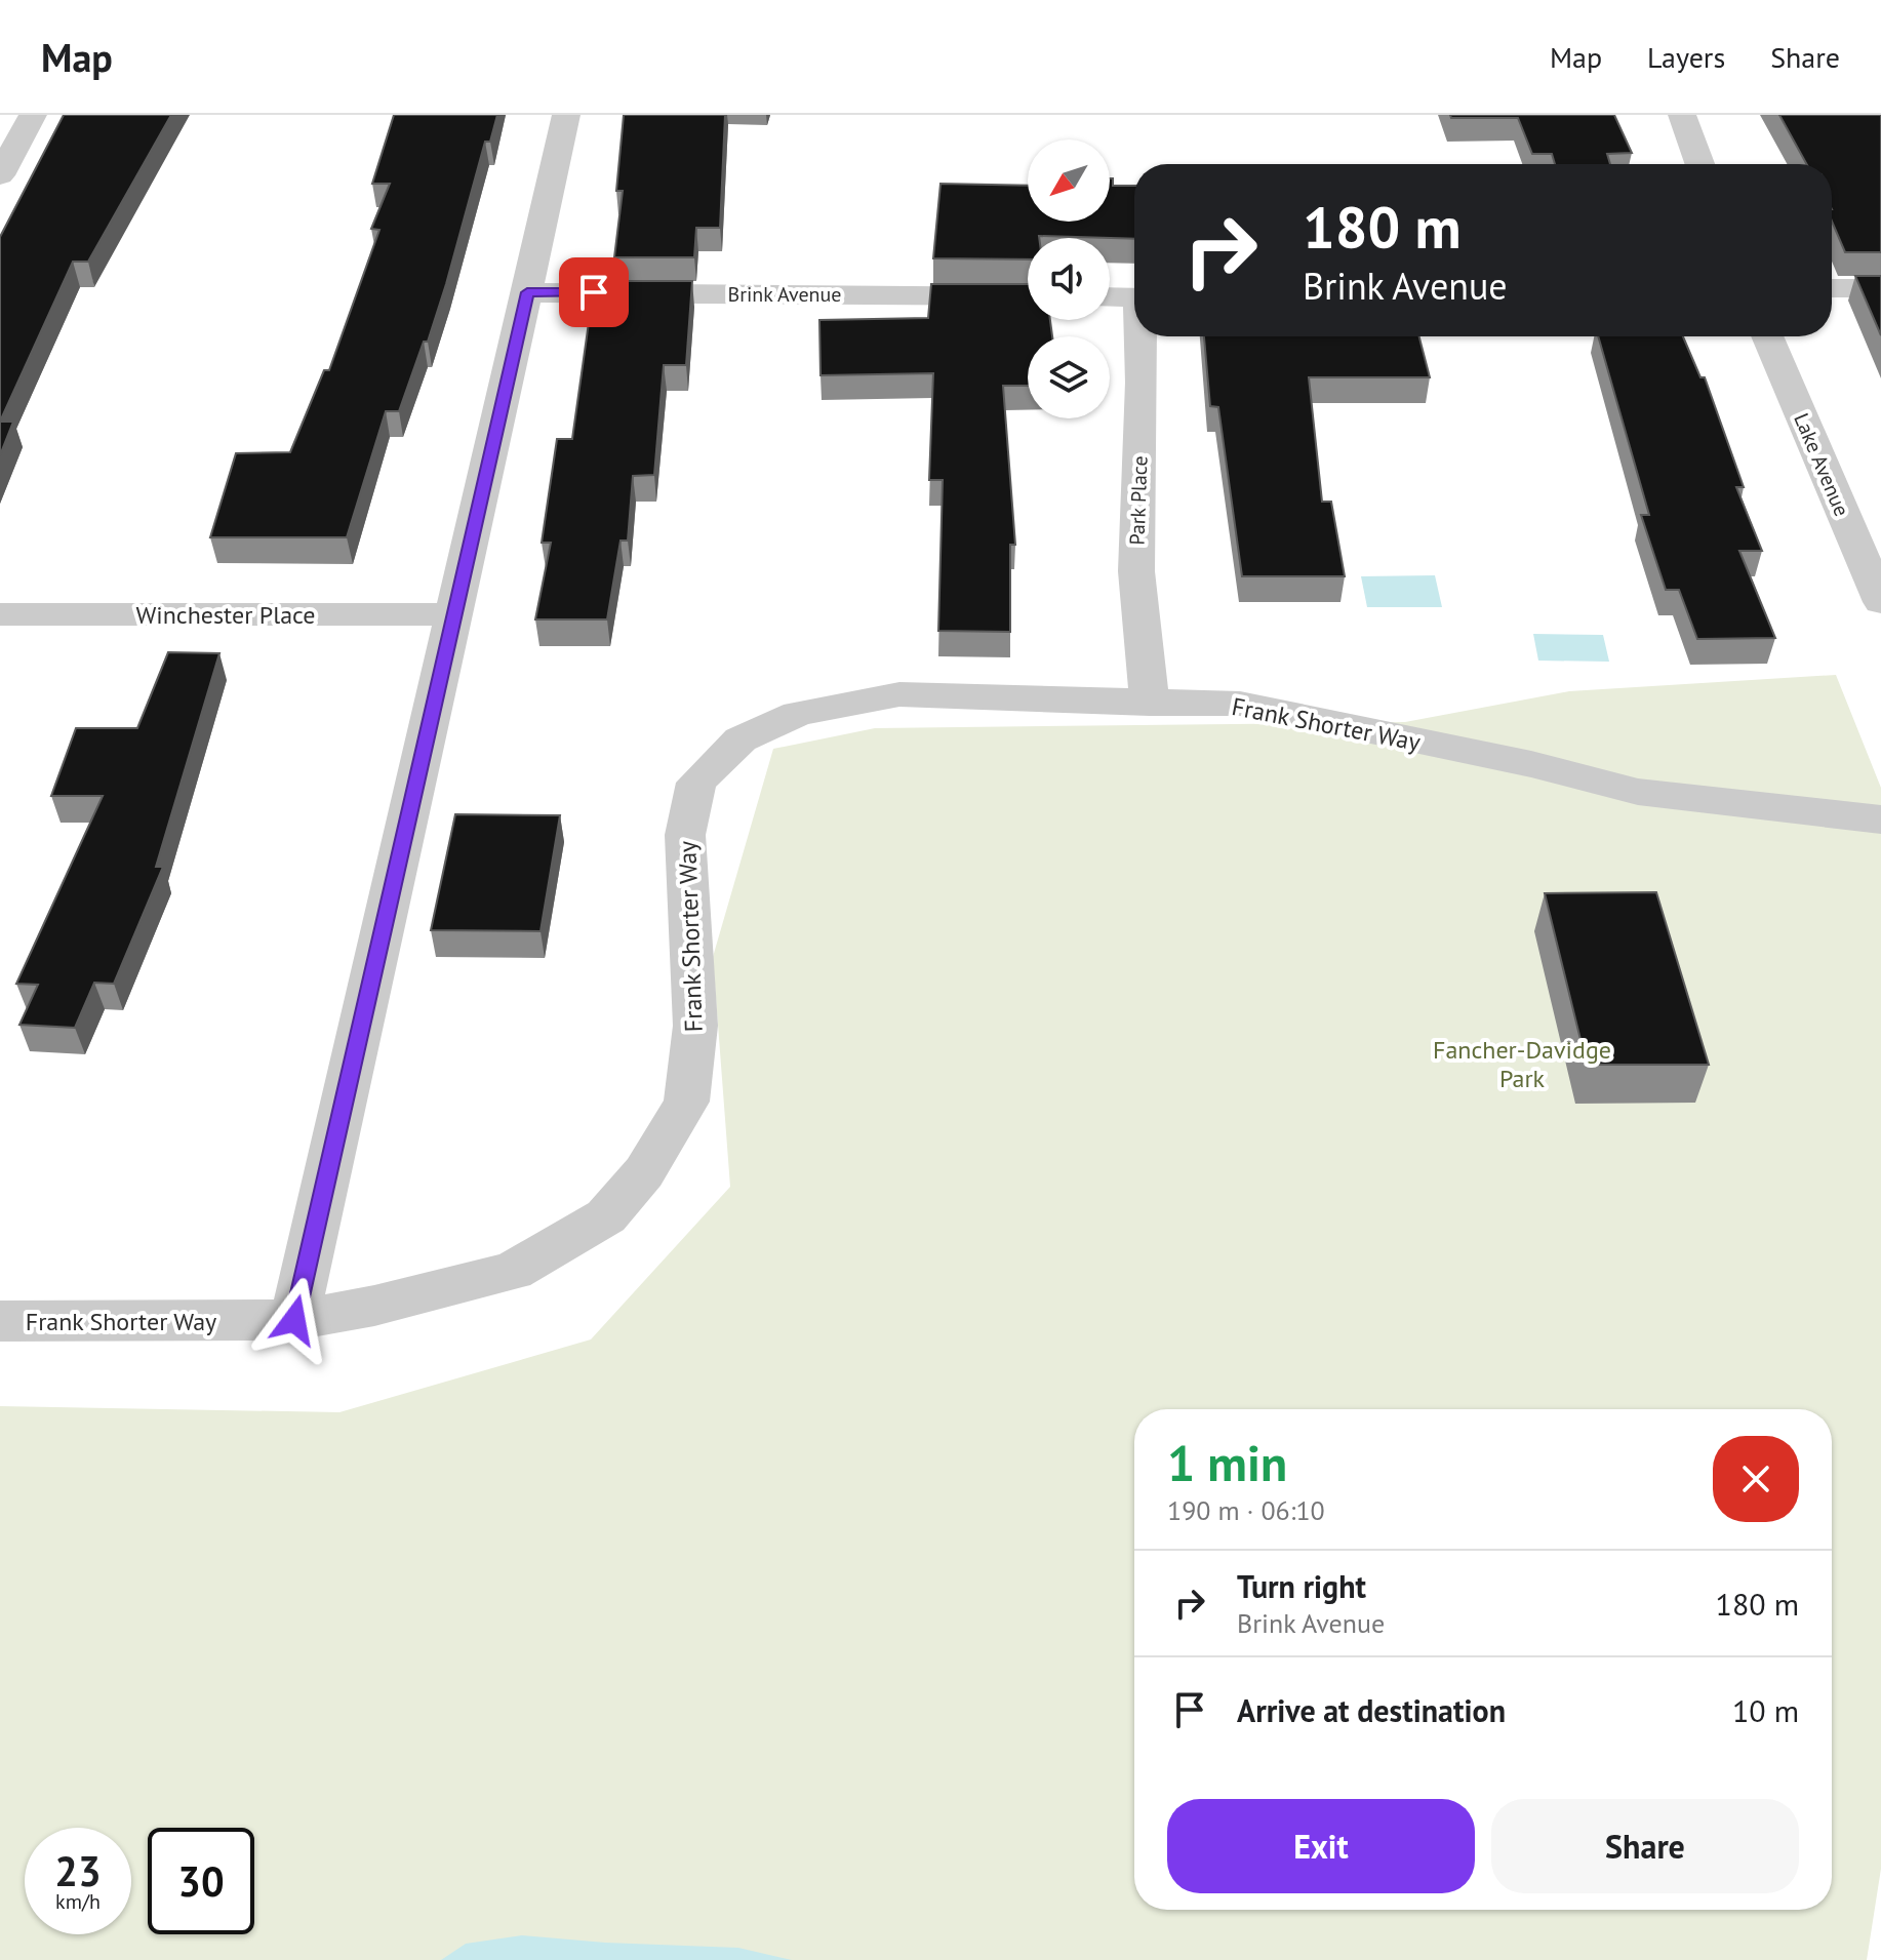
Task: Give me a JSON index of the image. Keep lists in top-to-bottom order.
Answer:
{
  "streets": {
    "street": [
      "Brink Avenue",
      "Lake Avenue",
      "Park Place",
      "Winchester Place",
      "Frank Shorter Way"
    ]
  },
  "crossings": [
    ["Park Place", "Frank Shorter Way"]
  ],
  "parks": ["Fancher-Davidge Park"],
  "north": "bottom left",
  "page": {
    "header": "Map",
    "nav": ["Map", "Layers", "Share"],
    "turn": ["180 m", "Brink Avenue"],
    "heading": ["1 min", "190 m · 06:10"],
    "list": [
      {
        "name": "Turn right",
        "note": "Brink Avenue",
        "value": "180 m"
      },
      {
        "name": "Arrive at destination",
        "value": "10 m"
      }
    ],
    "buttons": ["Exit", "Share"],
    "speed": "23 km/h",
    "limit": "30"
  }
}
